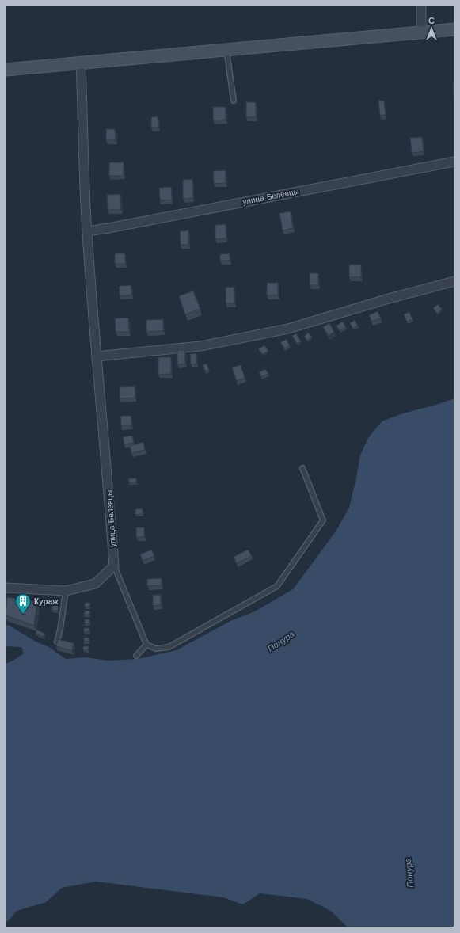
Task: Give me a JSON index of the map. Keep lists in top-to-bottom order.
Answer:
{
  "streets": {
    "street": ["улица Белевцы"]
  },
  "water": ["Понура"],
  "places": {
    "building": ["Кураж"]
  },
  "north": "top"
}
